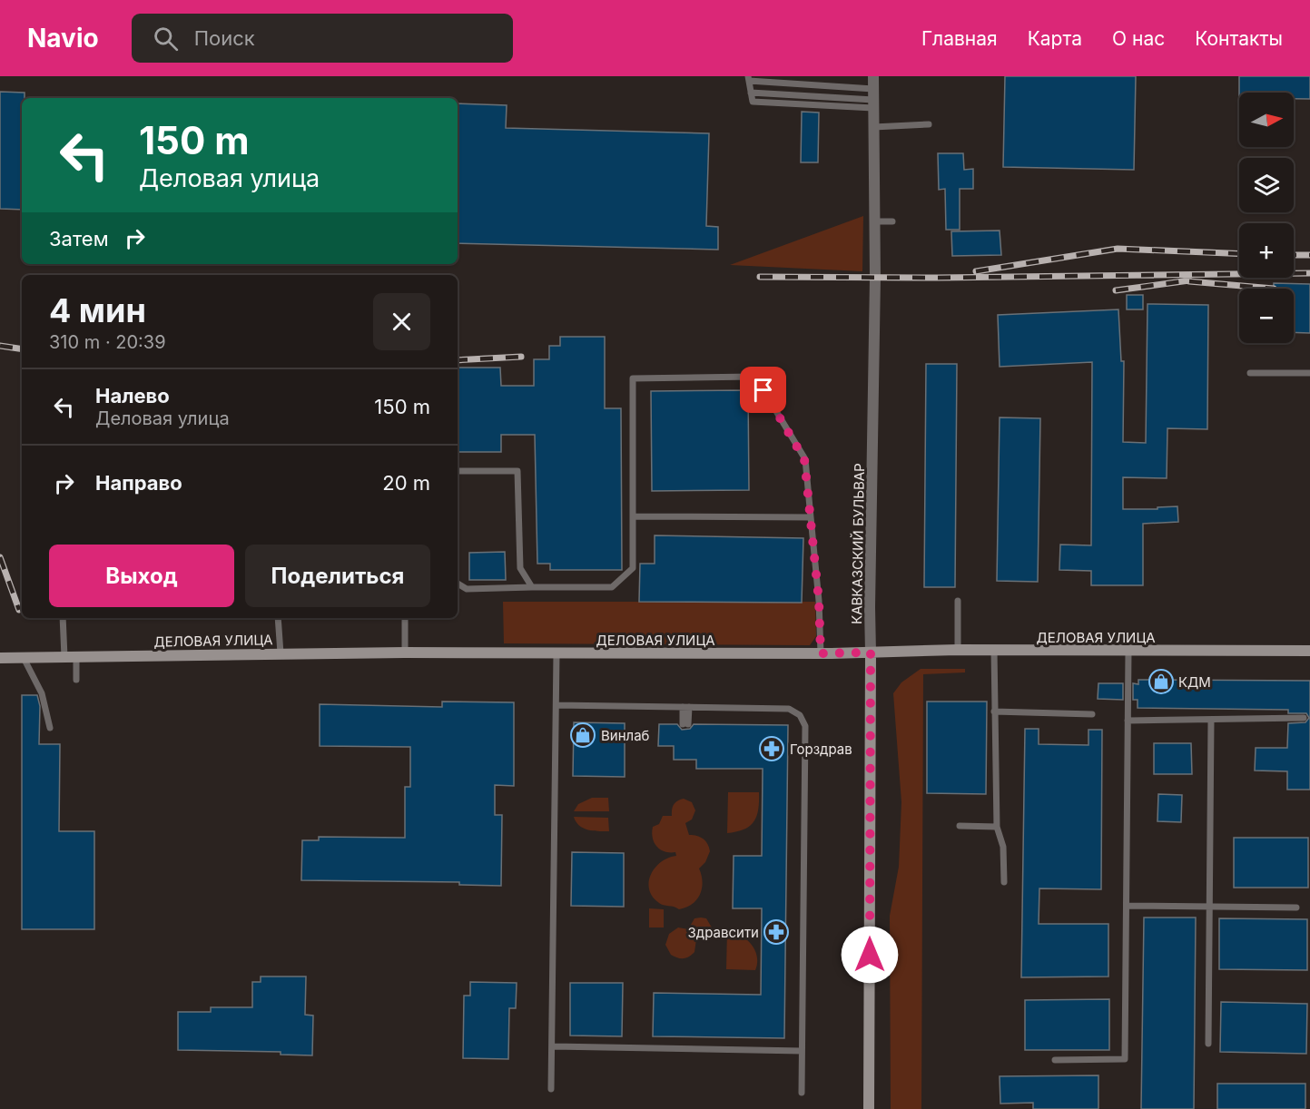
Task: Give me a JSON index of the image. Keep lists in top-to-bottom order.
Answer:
{
  "streets": {
    "street": ["КАВКАЗСКИЙ БУЛЬВАР", "ДЕЛОВАЯ УЛИЦА"]
  },
  "crossings": [
    ["КАВКАЗСКИЙ БУЛЬВАР", "ДЕЛОВАЯ УЛИЦА"]
  ],
  "places": {
    "shop": ["КДМ", "Винлаб"],
    "pharmacy": ["Горздрав", "Здравсити"]
  },
  "north": "right",
  "page": {
    "header": "Navio",
    "search": "Поиск",
    "nav": [
      "Главная",
      "Карта",
      "О нас",
      "Контакты"
    ],
    "map_buttons": ["+", "−"],
    "turn": ["150 m", "Деловая улица"],
    "then": "Затем",
    "heading": ["4 мин", "310 m · 20:39"],
    "list": [
      {
        "name": "Налево",
        "note": "Деловая улица",
        "value": "150 m"
      },
      {
        "name": "Направо",
        "value": "20 m"
      }
    ],
    "buttons": ["Выход", "Поделиться"]
  }
}
